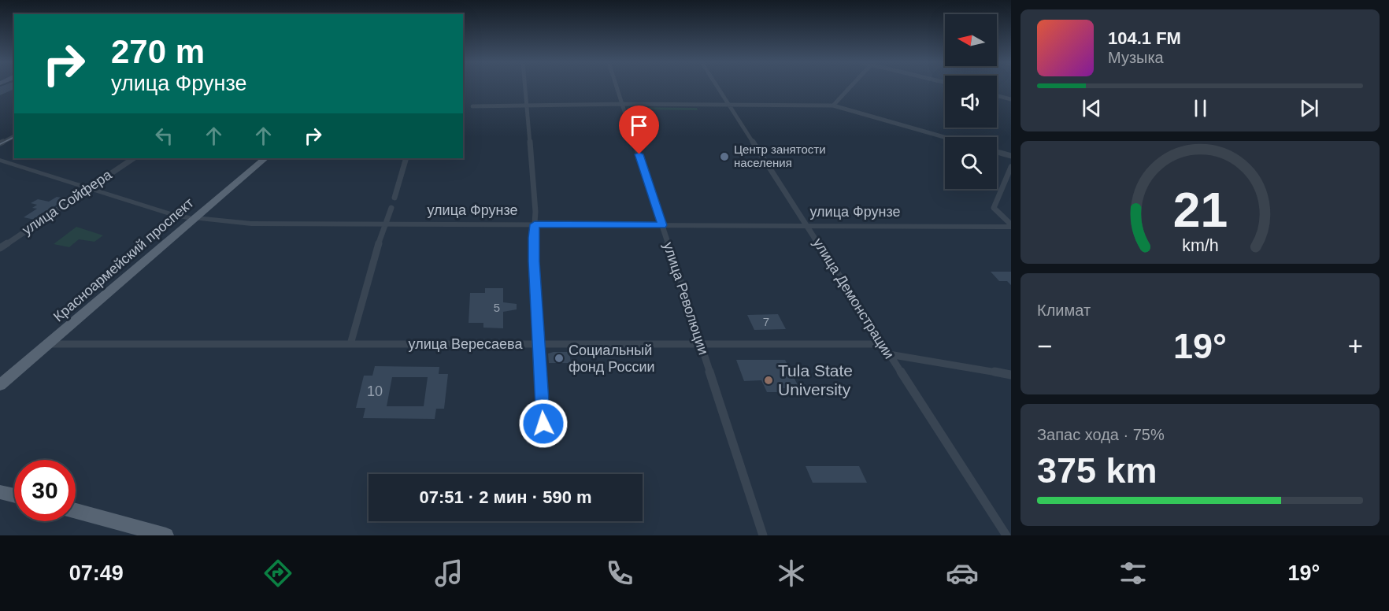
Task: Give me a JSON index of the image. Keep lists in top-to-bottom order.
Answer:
{
  "streets": {
    "main road": ["Красноармейский проспект"],
    "street": [
      "улица Сойфера",
      "улица Фрунзе",
      "улица Революции",
      "улица Демонстрации",
      "улица Вересаева"
    ]
  },
  "crossings": [
    ["улица Сойфера", "улица Фрунзе"],
    ["улица Фрунзе", "Красноармейский проспект"],
    ["улица Фрунзе", "улица Революции"],
    ["улица Фрунзе", "улица Демонстрации"],
    ["Красноармейский проспект", "улица Вересаева"],
    ["улица Революции", "улица Вересаева"],
    ["улица Демонстрации", "улица Вересаева"]
  ],
  "places": ["Центр занятости населения", "Социальный фонд России", "Tula State University"],
  "house_numbers": ["5", "7", "10"],
  "north": "left",
  "page": {
    "turn": ["270 m", "улица Фрунзе"],
    "song": ["104.1 FM", "Музыка"],
    "tile": [
      "Климат",
      ["Запас хода · 75%", "375 km"]
    ],
    "heat": ["−", "19°", "+"],
    "limit": "30",
    "trip": "07:51 · 2 мин · 590 m",
    "tabs": ["07:49", "19°"],
    "gauge": ["21", "km/h"]
  }
}
